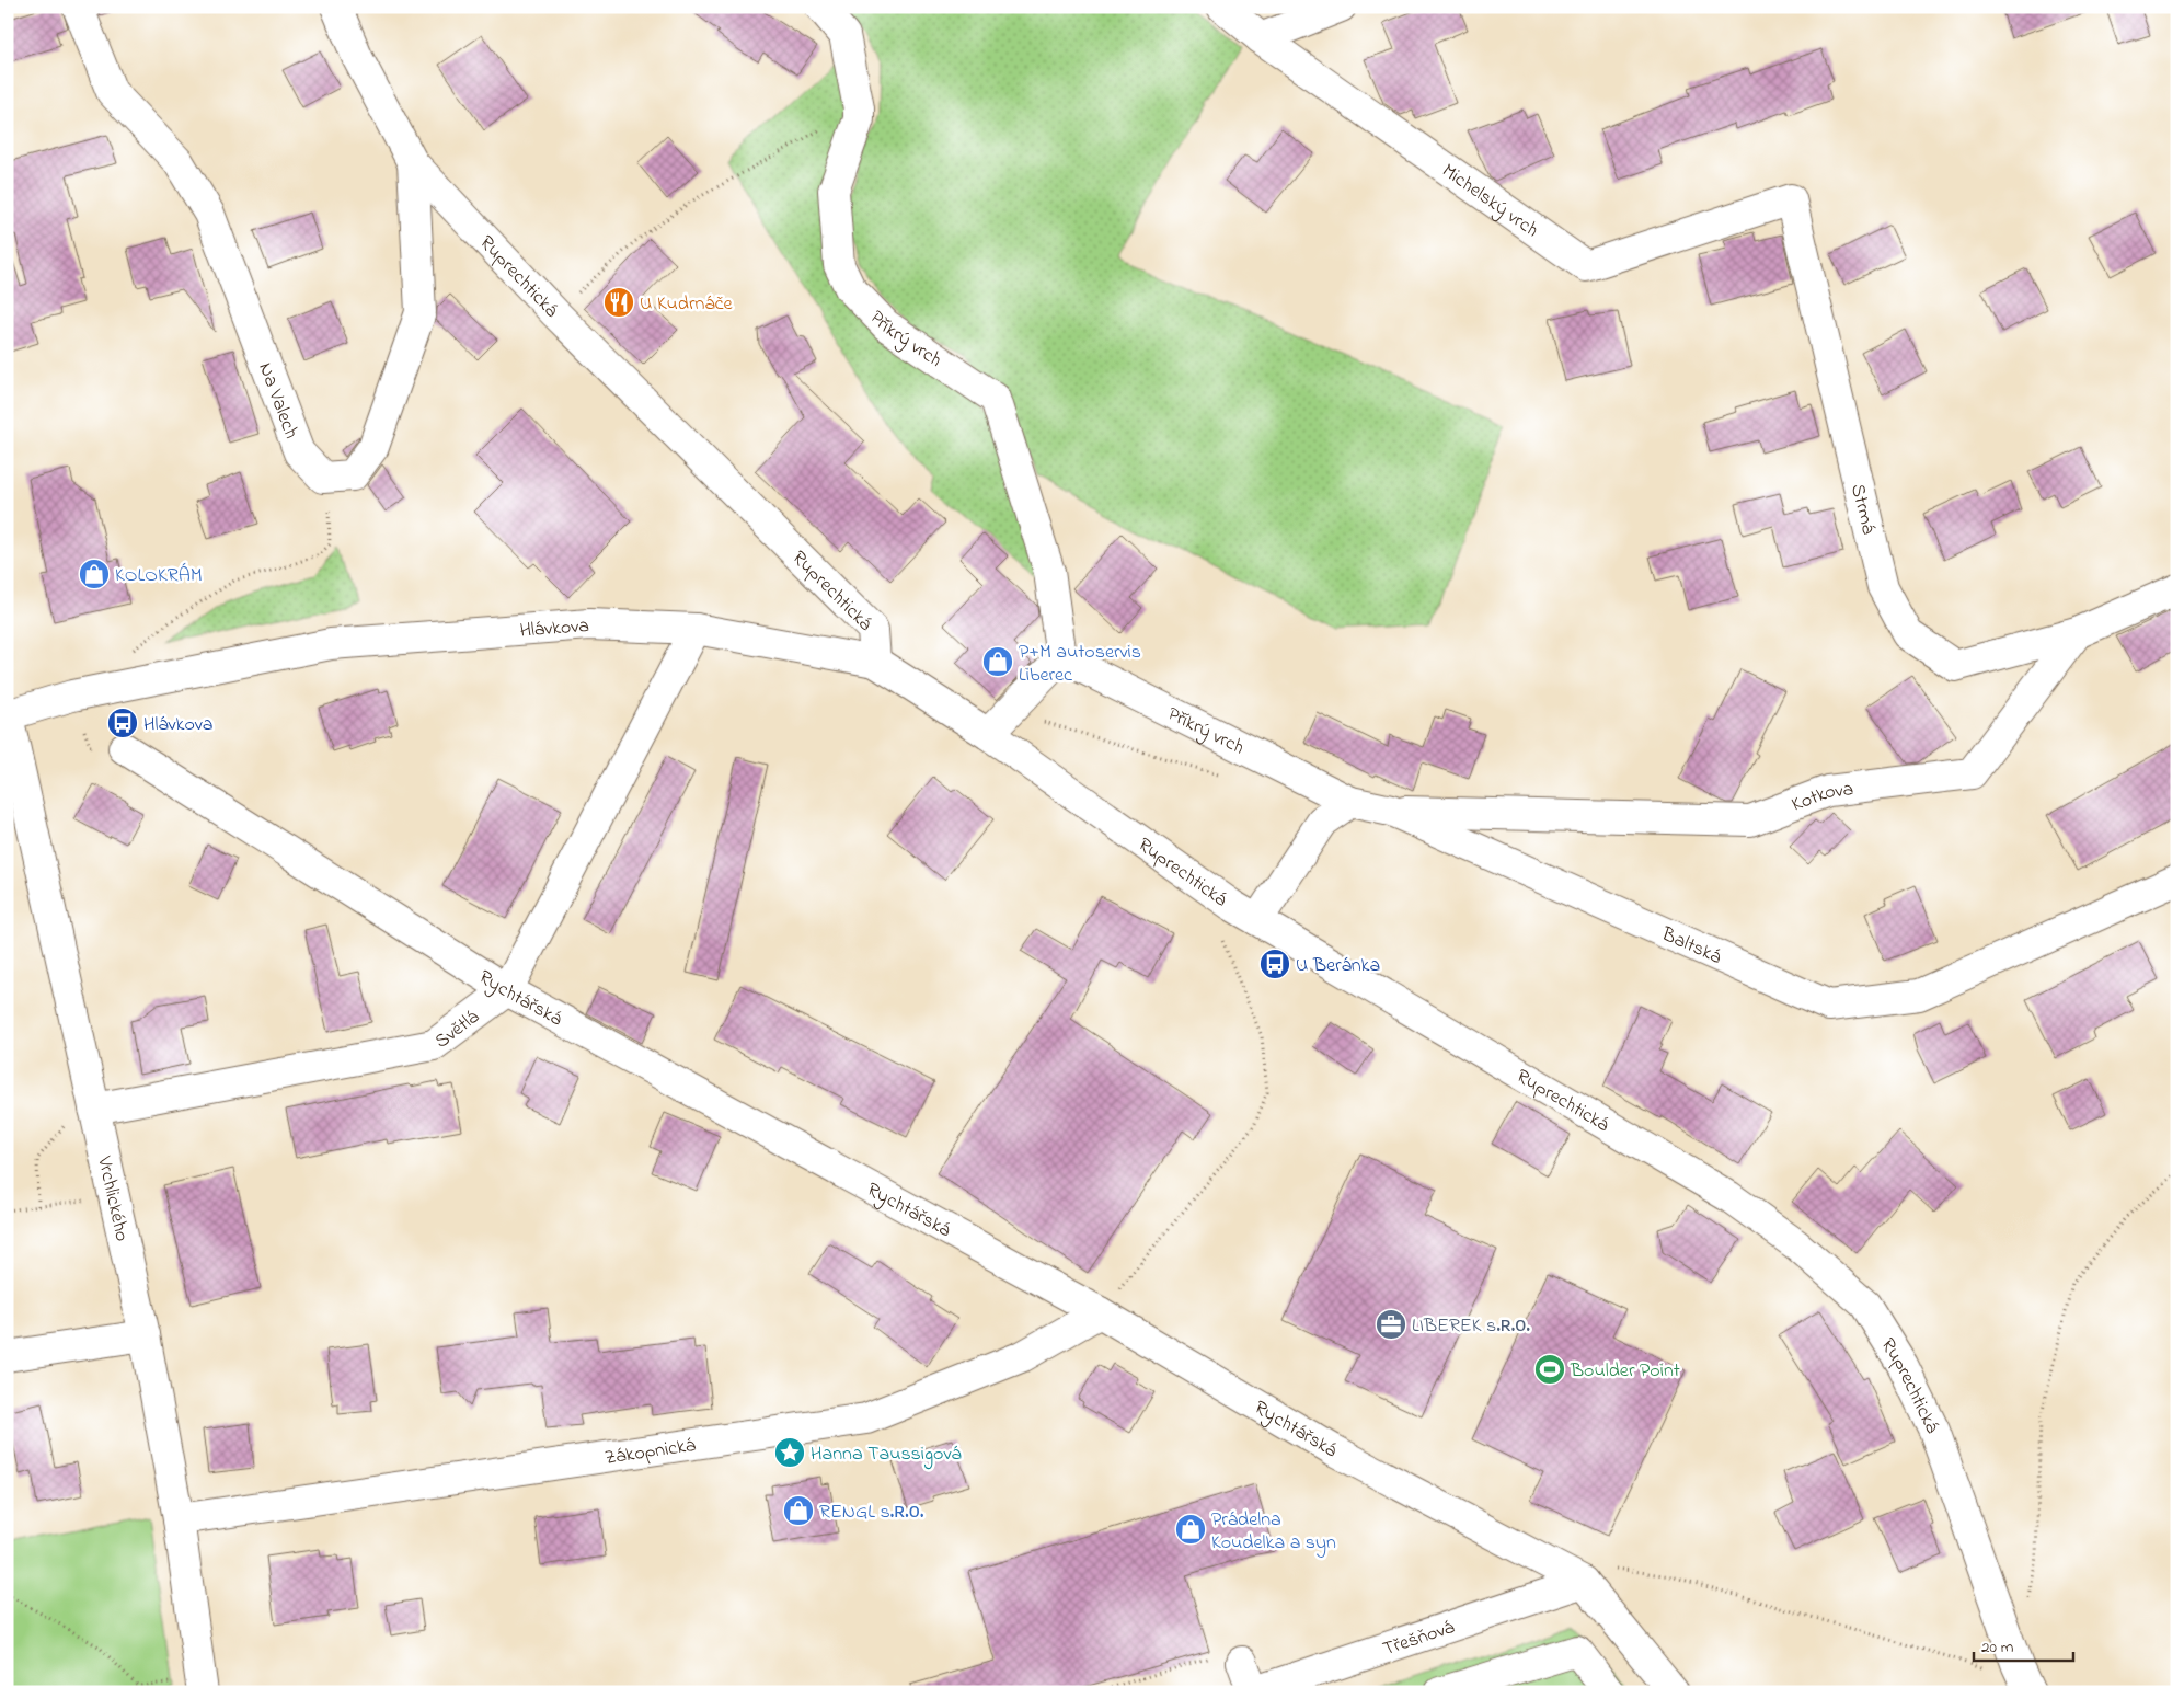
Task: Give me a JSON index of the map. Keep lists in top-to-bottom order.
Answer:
{
  "streets": {
    "street": [
      "Michelský vrch",
      "Ruprechtická",
      "Příkrý vrch",
      "Na Valech",
      "Strmá",
      "Hlávkova",
      "Kotkova",
      "Baltská",
      "Rychtářská",
      "Světlá",
      "Vrchlického",
      "Zákopnická",
      "Třešňová"
    ]
  },
  "crossings": [
    ["Michelský vrch", "Strmá"],
    ["Ruprechtická", "Hlávkova"],
    ["Příkrý vrch", "Baltská"],
    ["Strmá", "Kotkova"],
    ["Hlávkova", "Světlá"],
    ["Hlávkova", "Vrchlického"],
    ["Kotkova", "Baltská"],
    ["Rychtářská", "Světlá"],
    ["Rychtářská", "Zákopnická"],
    ["Rychtářská", "Třešňová"],
    ["Světlá", "Vrchlického"],
    ["Vrchlického", "Zákopnická"]
  ],
  "places": {
    "restaurant": ["U Kudrnáče"],
    "shop": [
      "KOLOKRÁM",
      "P+M autoservis Liberec",
      "RENGL s.ʀ.ᴏ.",
      "Prádelna Koudelka a syn"
    ],
    "bus stop": ["Hlávkova", "U Beránka"],
    "office": ["LIBEREK s.ʀ.ᴏ."],
    "sports": ["Boulder Point"],
    "place": ["Hanna Taussigová"]
  },
  "scale_bar": "20 m"
}
